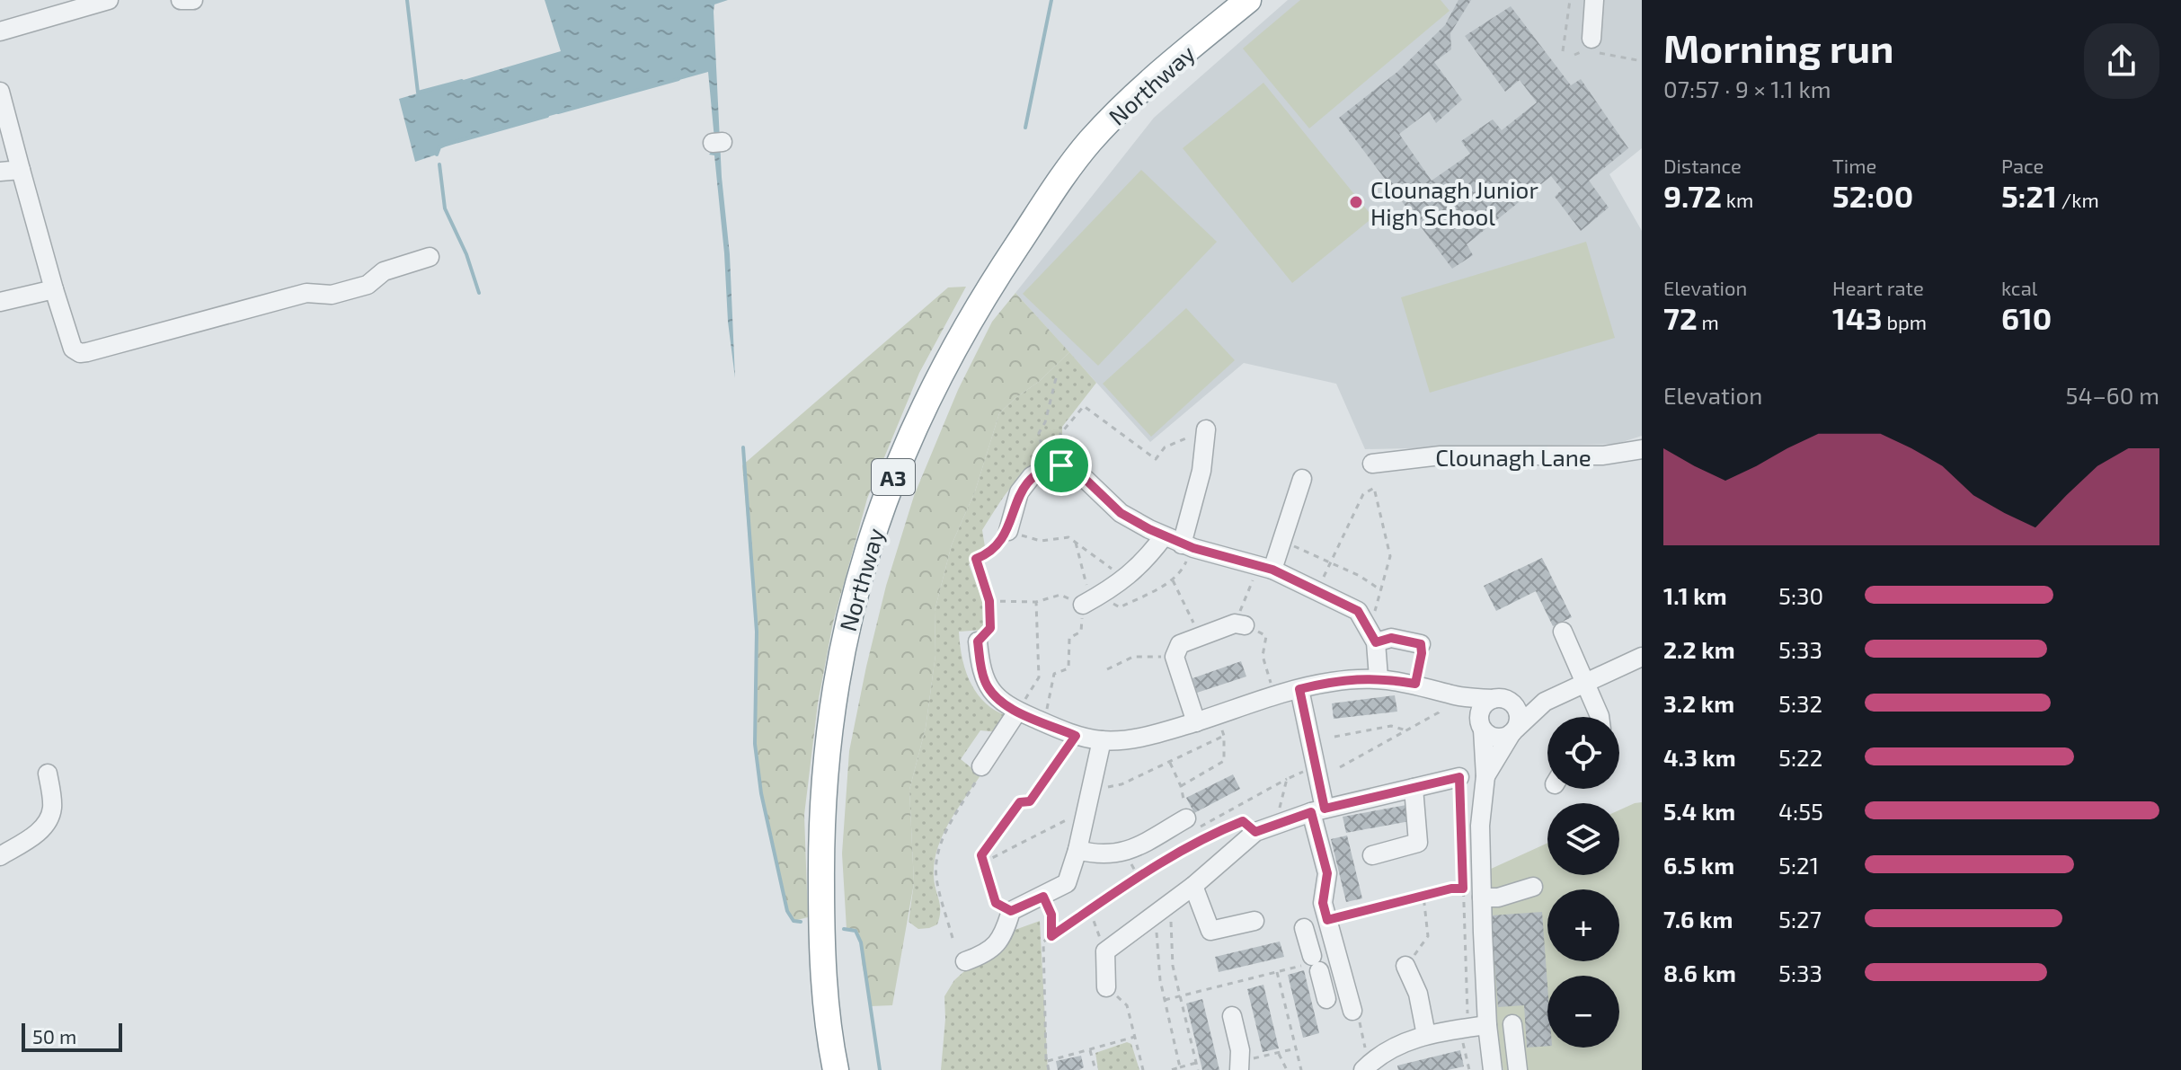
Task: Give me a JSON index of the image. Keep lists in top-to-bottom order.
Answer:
{
  "streets": {
    "highway": ["Northway", "A3"],
    "street": ["Clounagh Lane"]
  },
  "places": ["Clounagh Junior High School"],
  "scale_bar": "50 m",
  "page": {
    "heading": ["Morning run", "07:57 · 9 × 1.1 km"],
    "stats": [
      ["Distance", "9.72 km"],
      ["Time", "52:00"],
      ["Pace", "5:21 /km"],
      ["Elevation", "72 m"],
      ["Heart rate", "143 bpm"],
      ["kcal", "610"]
    ],
    "chart": ["Elevation", "54–60 m"],
    "list": [
      {
        "name": "1.1 km",
        "note": "5:30"
      },
      {
        "name": "2.2 km",
        "note": "5:33"
      },
      {
        "name": "3.2 km",
        "note": "5:32"
      },
      {
        "name": "4.3 km",
        "note": "5:22"
      },
      {
        "name": "5.4 km",
        "note": "4:55"
      },
      {
        "name": "6.5 km",
        "note": "5:21"
      },
      {
        "name": "7.6 km",
        "note": "5:27"
      },
      {
        "name": "8.6 km",
        "note": "5:33"
      }
    ],
    "map_buttons": ["+", "−"],
    "scale": "50 m"
  }
}
